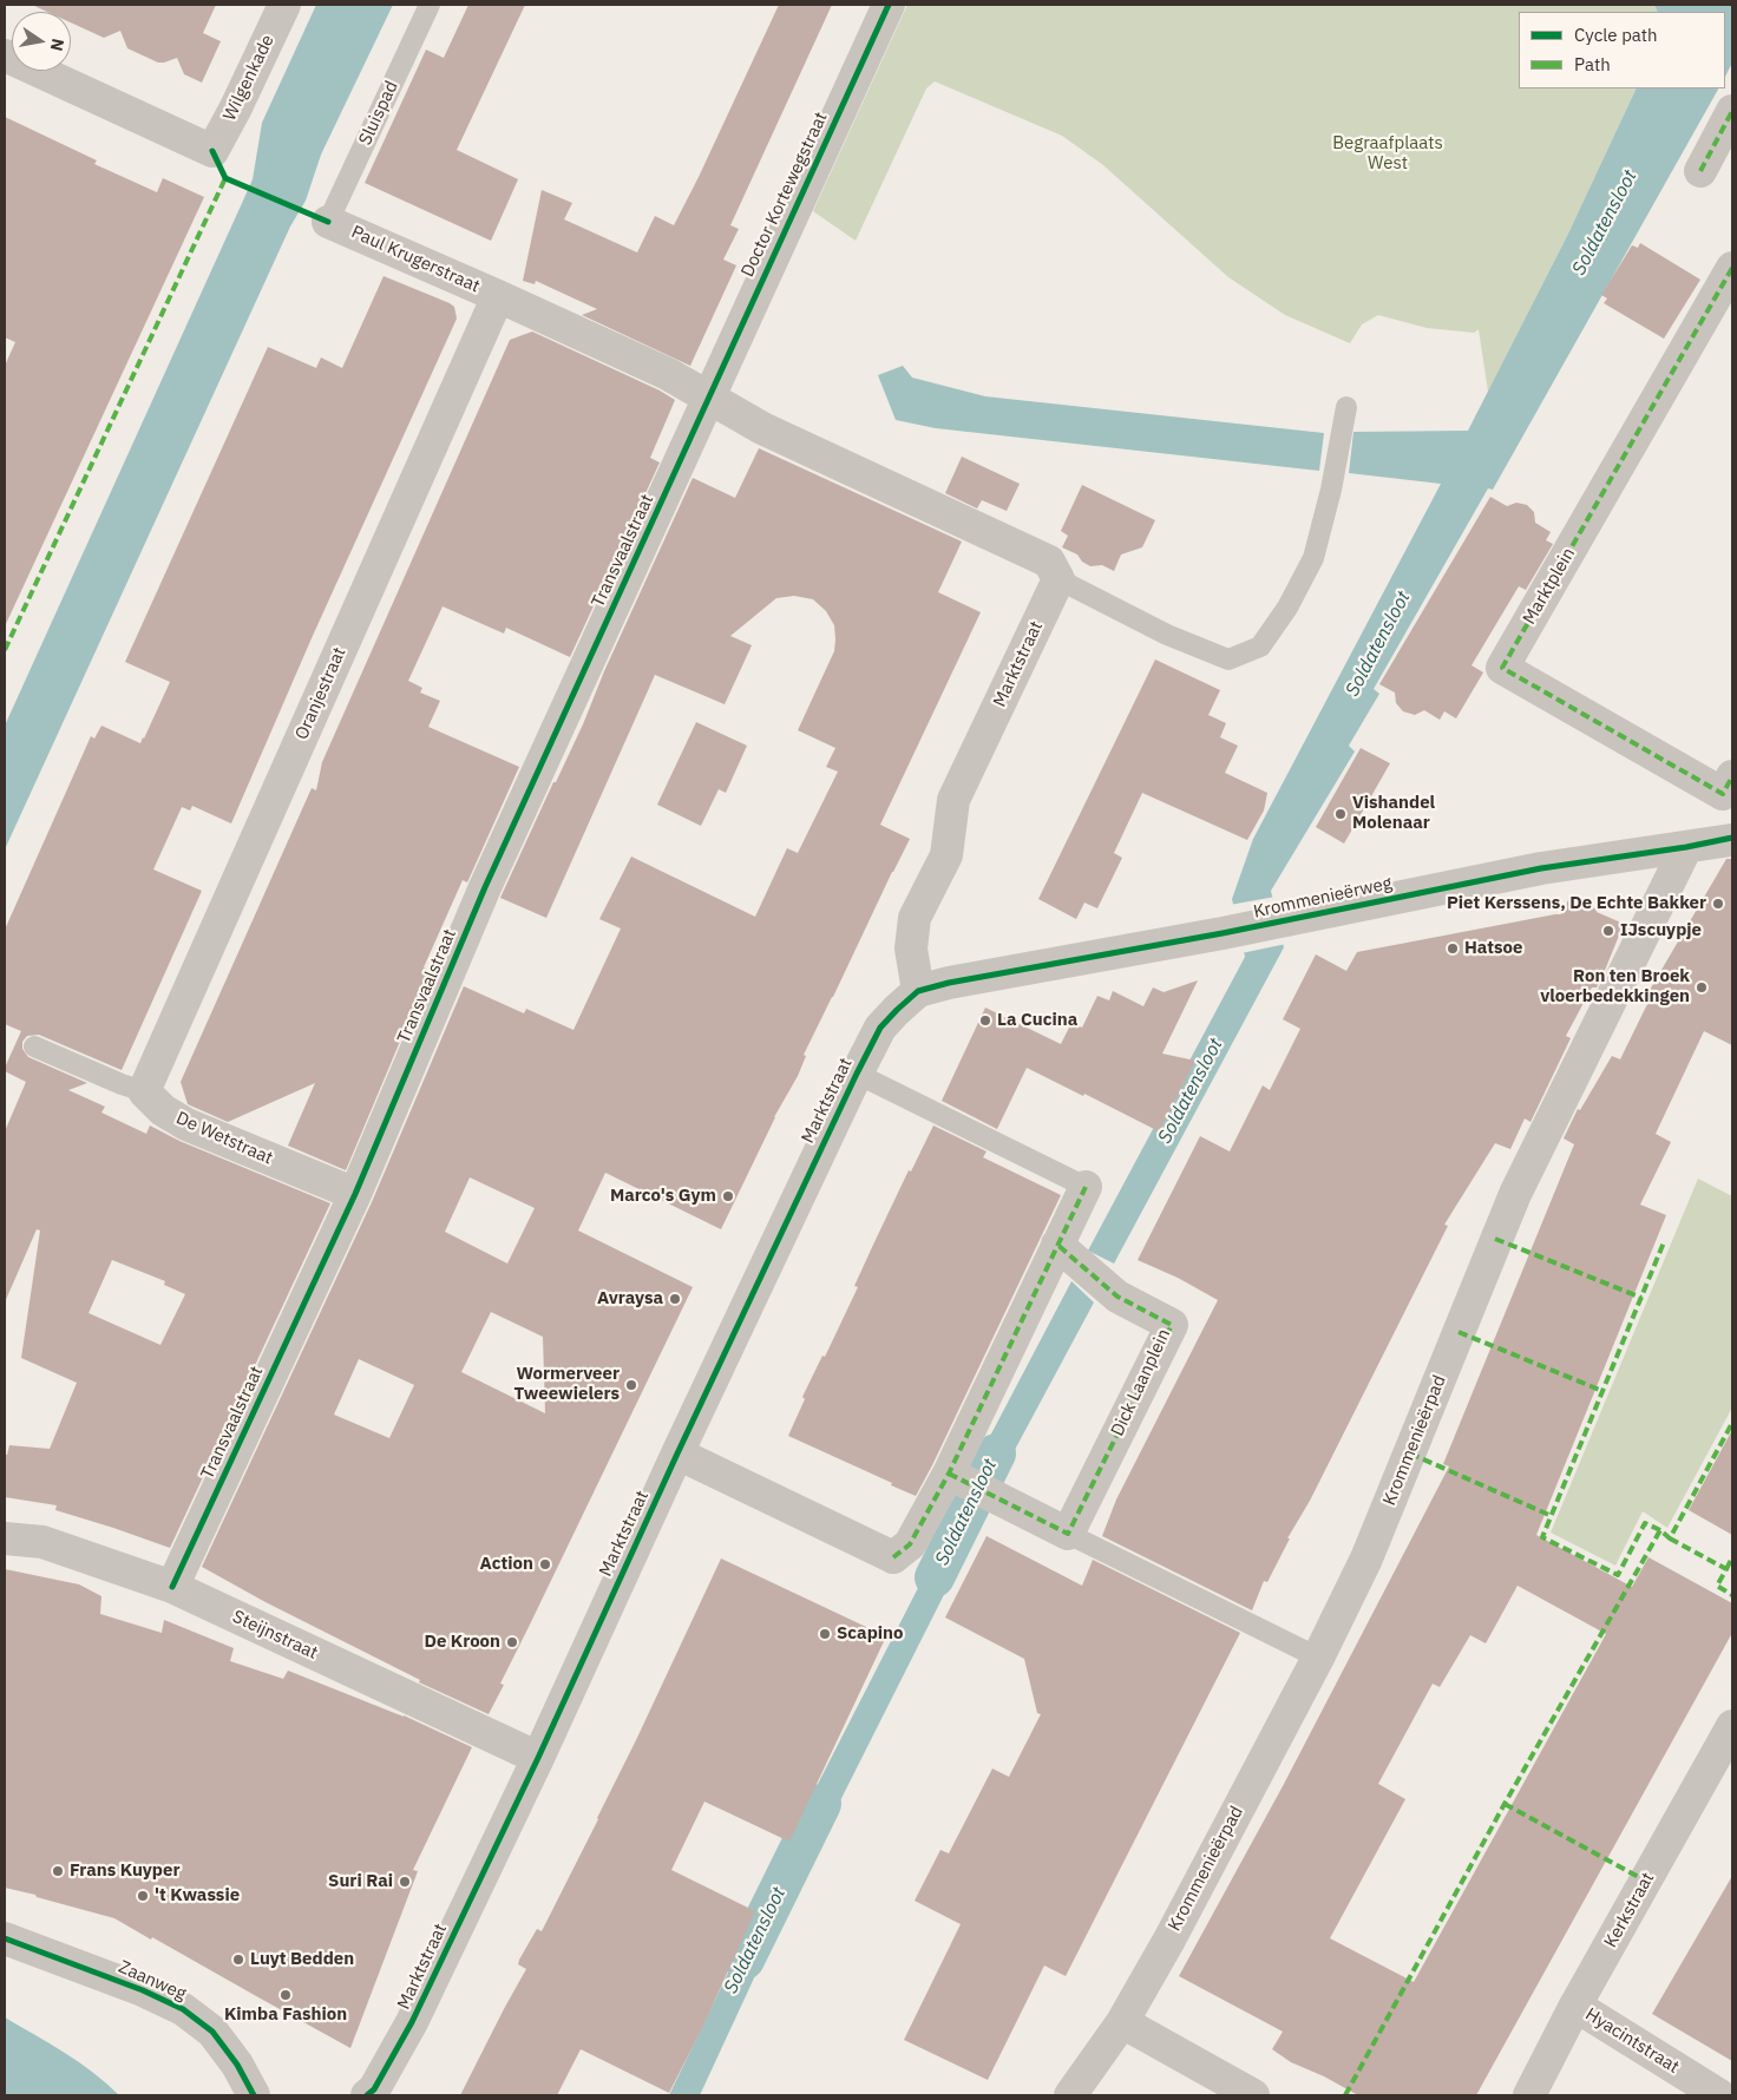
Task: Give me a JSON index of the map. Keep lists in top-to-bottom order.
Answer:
{
  "streets": {
    "street": [
      "Wilgenkade",
      "Doctor Kortewegstraat",
      "Paul Krugerstraat",
      "Transvaalstraat",
      "Marktplein",
      "Marktstraat",
      "Oranjestraat",
      "Krommenieërweg",
      "De Wetstraat",
      "Dick Laanplein",
      "Krommenieërpad",
      "Steijnstraat",
      "Kerkstraat",
      "Zaanweg",
      "Hyacintstraat"
    ],
    "lane": ["Sluispad"]
  },
  "crossings": [
    ["Sluispad", "Paul Krugerstraat"],
    ["Doctor Kortewegstraat", "Paul Krugerstraat"],
    ["Doctor Kortewegstraat", "Transvaalstraat"],
    ["Paul Krugerstraat", "Transvaalstraat"],
    ["Paul Krugerstraat", "Oranjestraat"],
    ["Transvaalstraat", "De Wetstraat"],
    ["Transvaalstraat", "Steijnstraat"],
    ["Marktstraat", "Krommenieërweg"],
    ["Marktstraat", "Steijnstraat"],
    ["Oranjestraat", "De Wetstraat"],
    ["Krommenieërweg", "Krommenieërpad"],
    ["Kerkstraat", "Hyacintstraat"]
  ],
  "water": ["Soldatensloot"],
  "parks": ["Begraafplaats West"],
  "places": [
    "Vishandel Molenaar",
    "Piet Kerssens, De Echte Bakker",
    "IJscuypje",
    "Hatsoe",
    "Ron ten Broek vloerbedekkingen",
    "La Cucina",
    "Marco's Gym",
    "Avraysa",
    "Wormerveer Tweewielers",
    "Action",
    "Scapino",
    "De Kroon",
    "Frans Kuyper",
    "Suri Rai",
    "'t Kwassie",
    "Luyt Bedden",
    "Kimba Fashion"
  ],
  "legend": ["Cycle path", "Path"],
  "north": "right"
}
